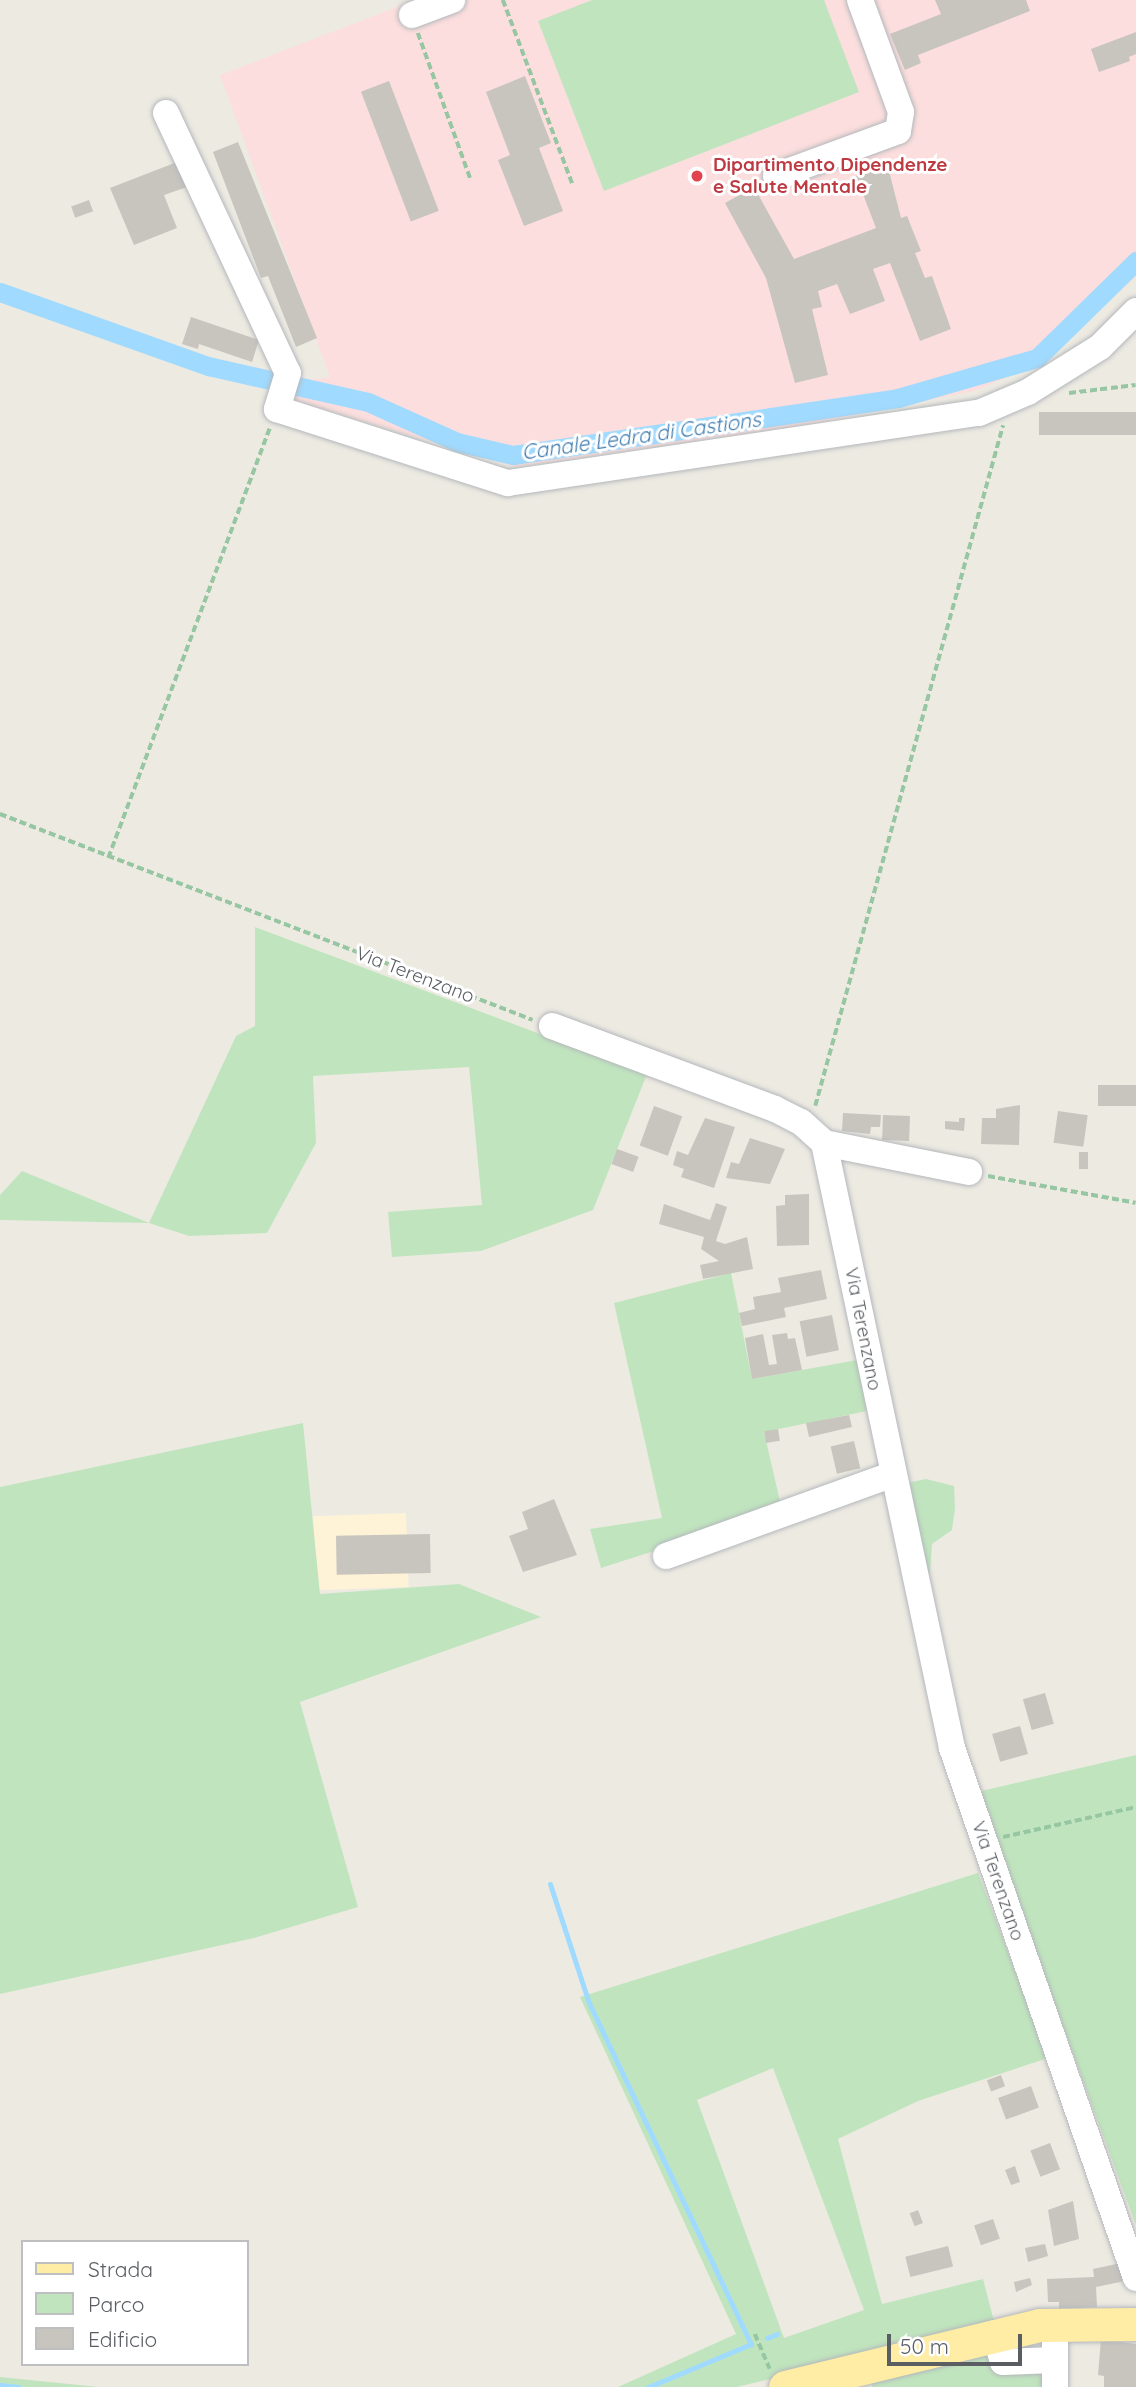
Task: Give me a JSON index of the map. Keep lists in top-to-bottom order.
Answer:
{
  "streets": {
    "street": ["Via Terenzano"]
  },
  "water": ["Canale Ledra di Castions"],
  "places": ["Dipartimento Dipendenze e Salute Mentale"],
  "legend": ["Strada", "Parco", "Edificio"],
  "scale_bar": "50 m"
}
